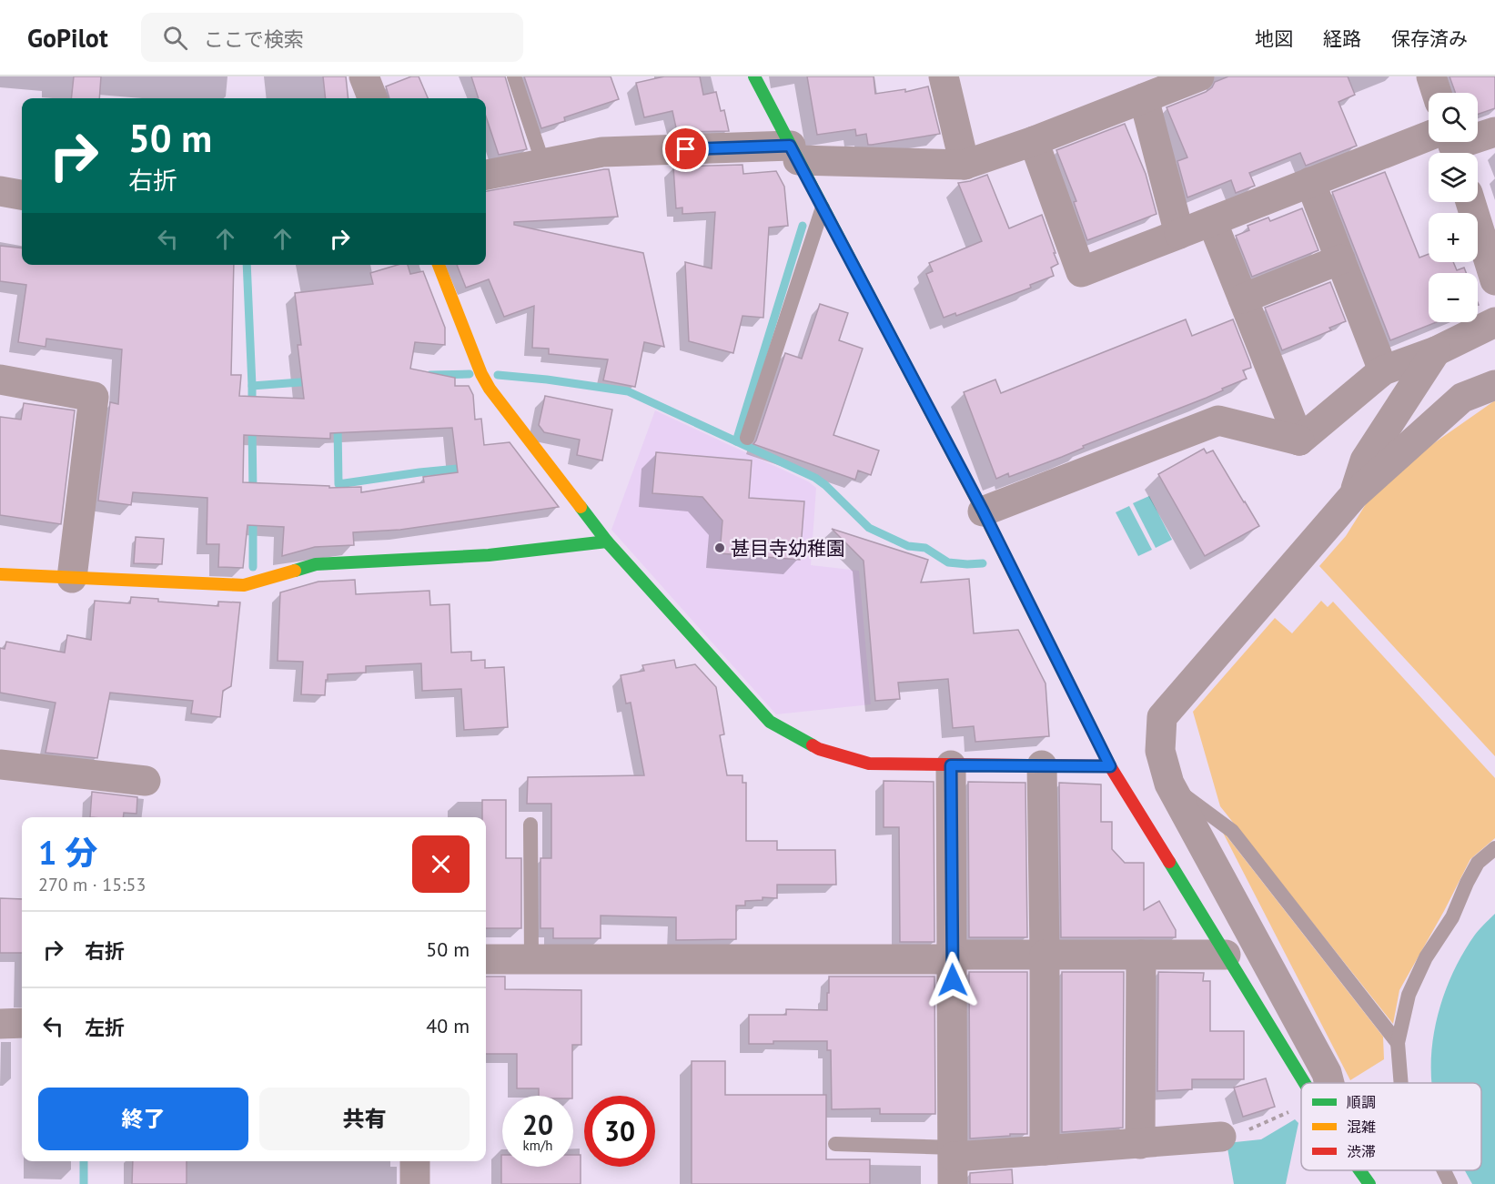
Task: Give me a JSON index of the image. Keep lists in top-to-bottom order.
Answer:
{
  "places": ["甚目寺幼稚園"],
  "legend": ["順調", "混雑", "渋滞"],
  "page": {
    "header": "GoPilot",
    "search": "ここで検索",
    "nav": ["地図", "経路", "保存済み"],
    "map_buttons": ["+", "−"],
    "turn": ["50 m", "右折"],
    "heading": ["1 分", "270 m · 15:53"],
    "list": [
      {
        "name": "右折",
        "value": "50 m"
      },
      {
        "name": "左折",
        "value": "40 m"
      }
    ],
    "buttons": ["終了", "共有"],
    "speed": "20 km/h",
    "limit": "30"
  }
}
